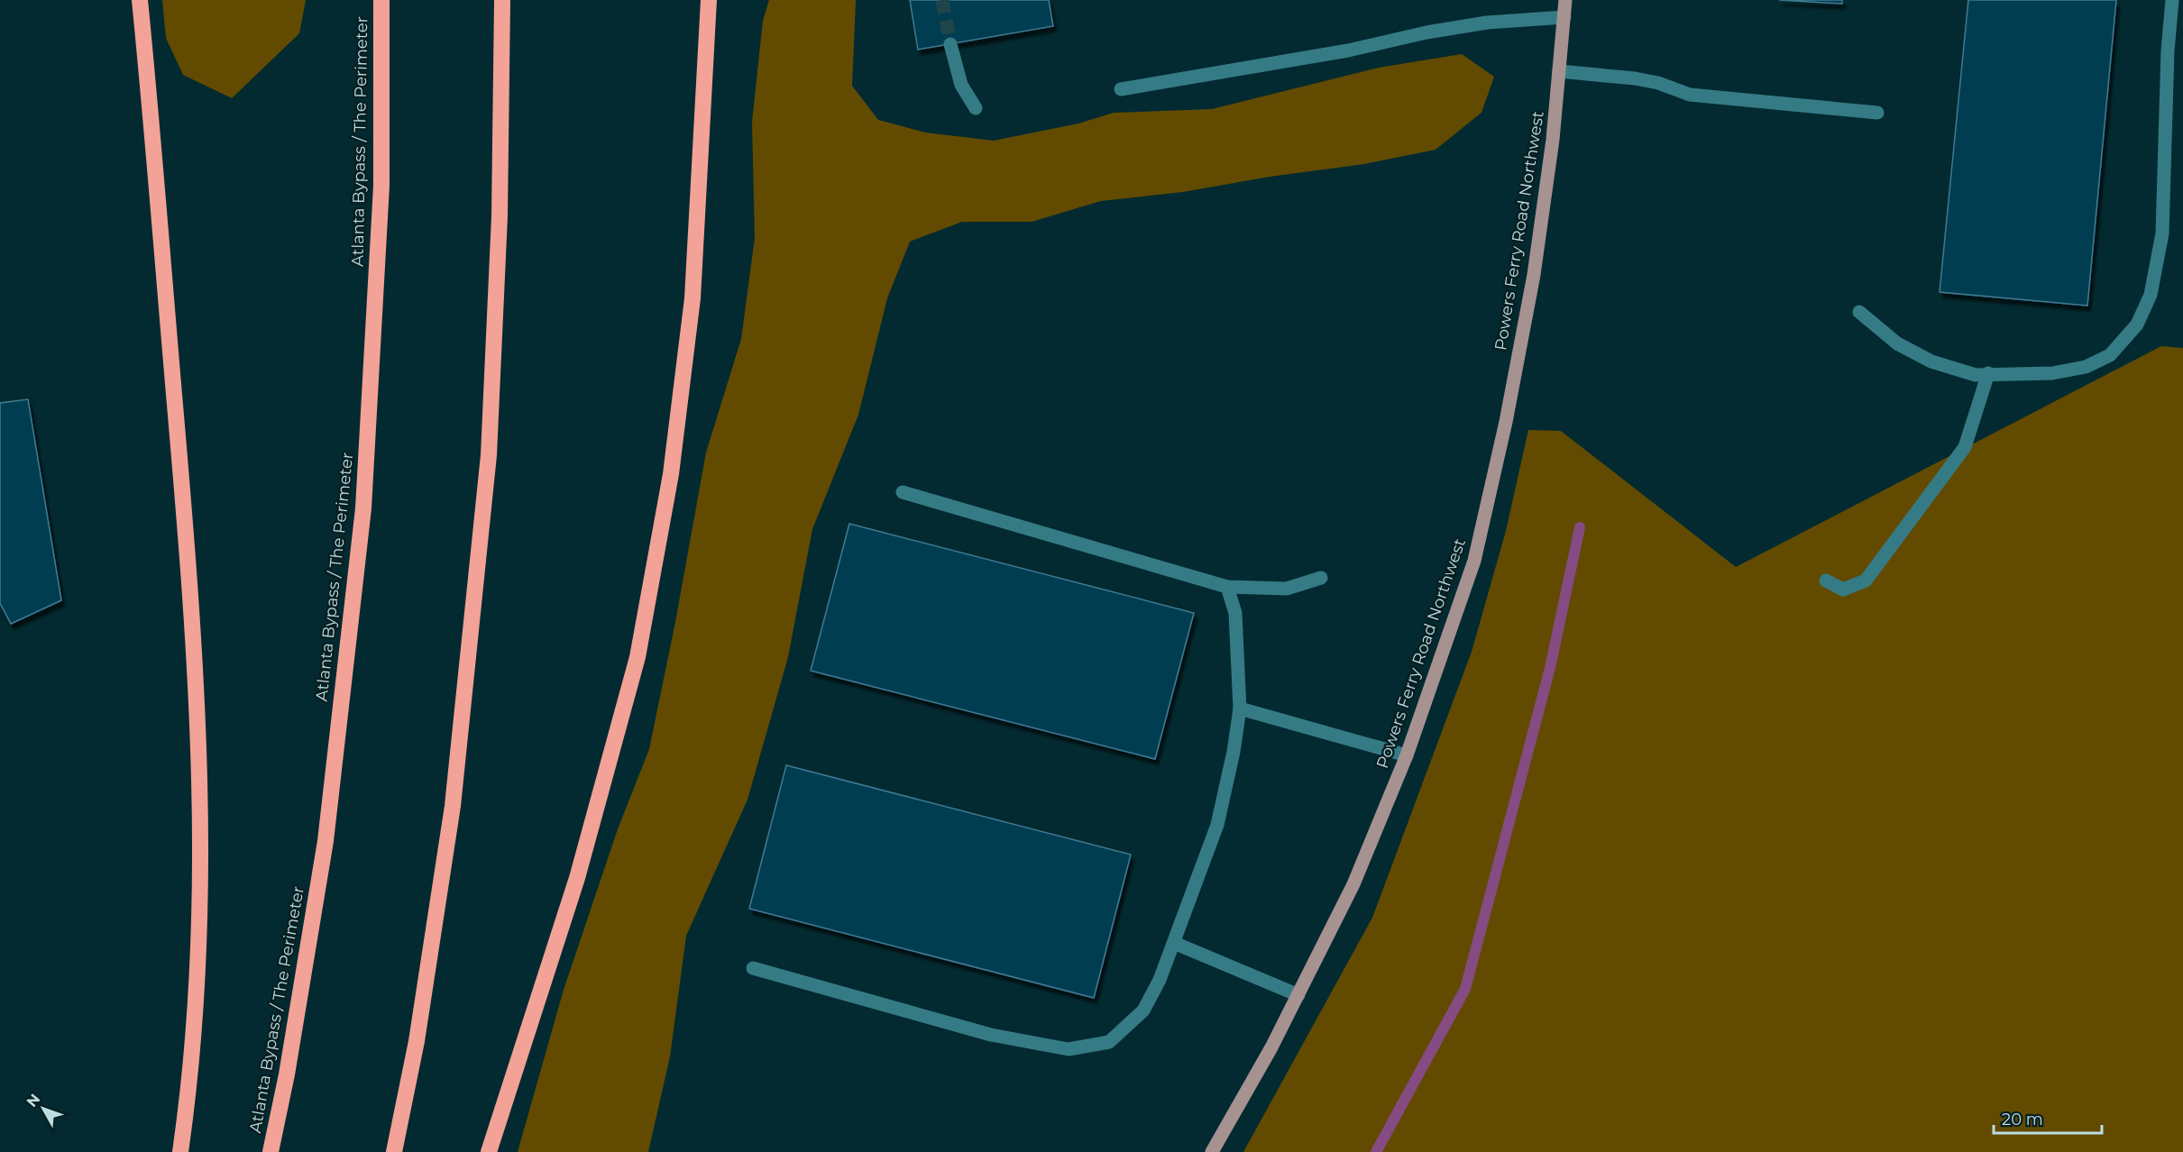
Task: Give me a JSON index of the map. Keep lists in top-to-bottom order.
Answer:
{
  "streets": {
    "highway": ["Atlanta Bypass / The Perimeter"],
    "main road": ["Powers Ferry Road Northwest"]
  },
  "scale_bar": "20 m",
  "north": "top left"
}
